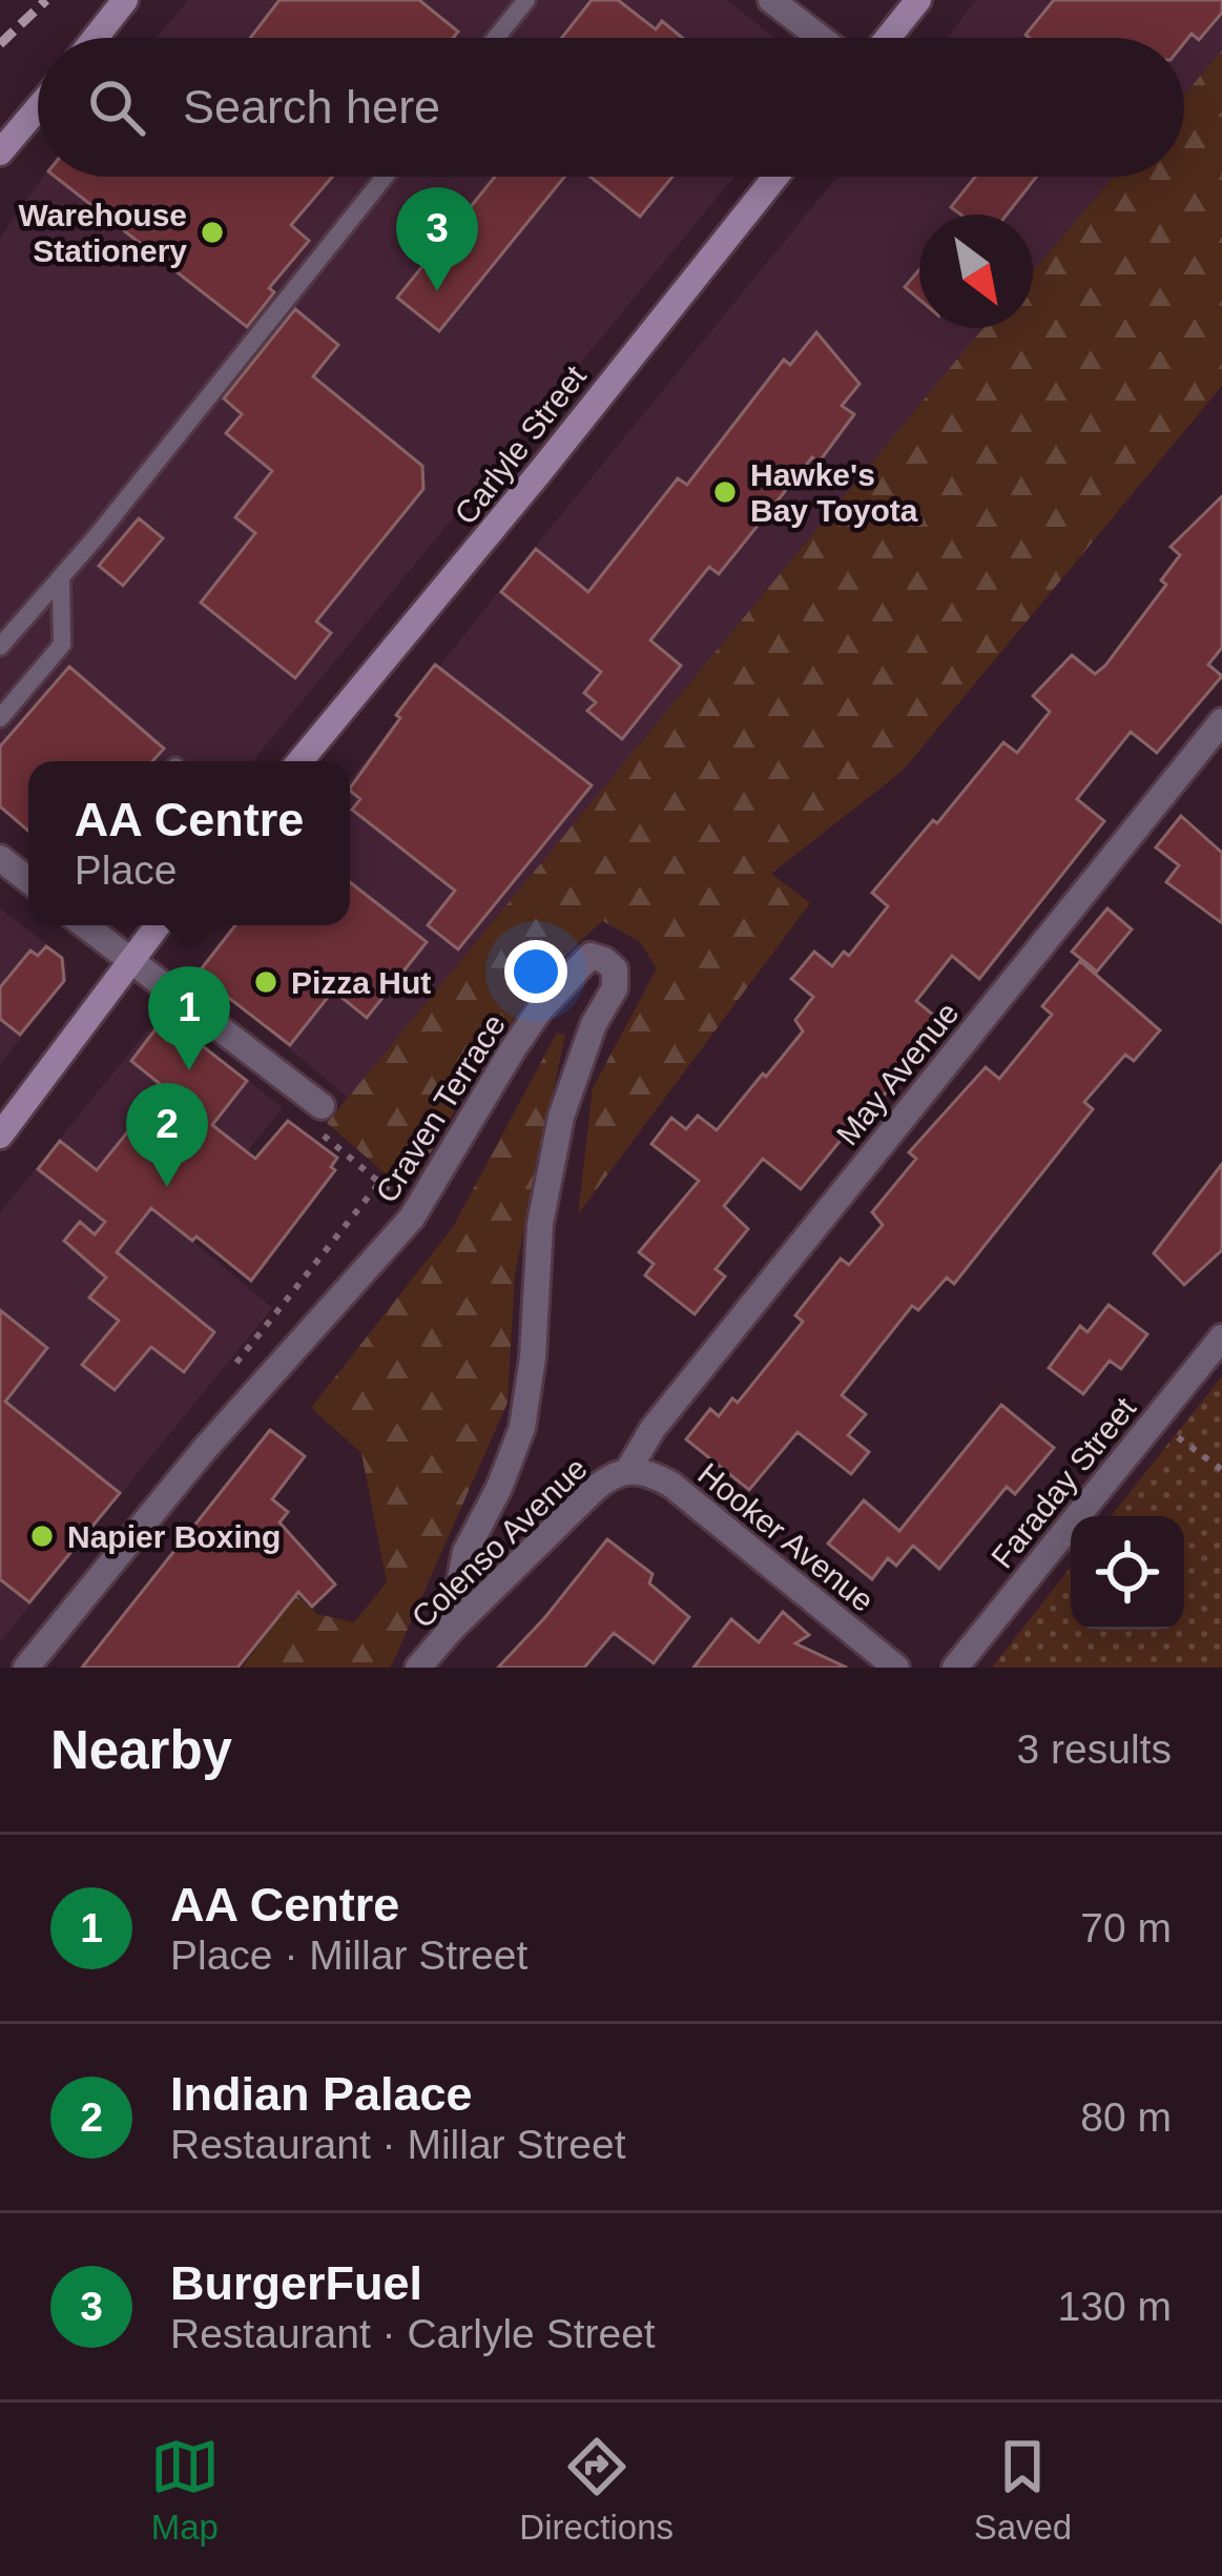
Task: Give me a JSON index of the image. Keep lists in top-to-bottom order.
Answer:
{
  "streets": {
    "main road": ["Carlyle Street"],
    "street": [
      "May Avenue",
      "Craven Terrace",
      "Faraday Street",
      "Hooker Avenue",
      "Colenso Avenue"
    ]
  },
  "crossings": [
    ["May Avenue", "Hooker Avenue"],
    ["May Avenue", "Colenso Avenue"],
    ["Craven Terrace", "Colenso Avenue"],
    ["Hooker Avenue", "Colenso Avenue"]
  ],
  "places": [
    "Warehouse Stationery",
    "Hawke's Bay Toyota",
    "Pizza Hut",
    "Napier Boxing"
  ],
  "north": "bottom right",
  "page": {
    "search": "Search here",
    "pins": ["3", "1", "2"],
    "popup": ["AA Centre", "Place"],
    "heading": ["Nearby", "3 results"],
    "list": [
      {
        "mark": "1",
        "name": "AA Centre",
        "note": "Place · Millar Street",
        "value": "70 m"
      },
      {
        "mark": "2",
        "name": "Indian Palace",
        "note": "Restaurant · Millar Street",
        "value": "80 m"
      },
      {
        "mark": "3",
        "name": "BurgerFuel",
        "note": "Restaurant · Carlyle Street",
        "value": "130 m"
      }
    ],
    "nav": ["Map", "Directions", "Saved"]
  }
}
